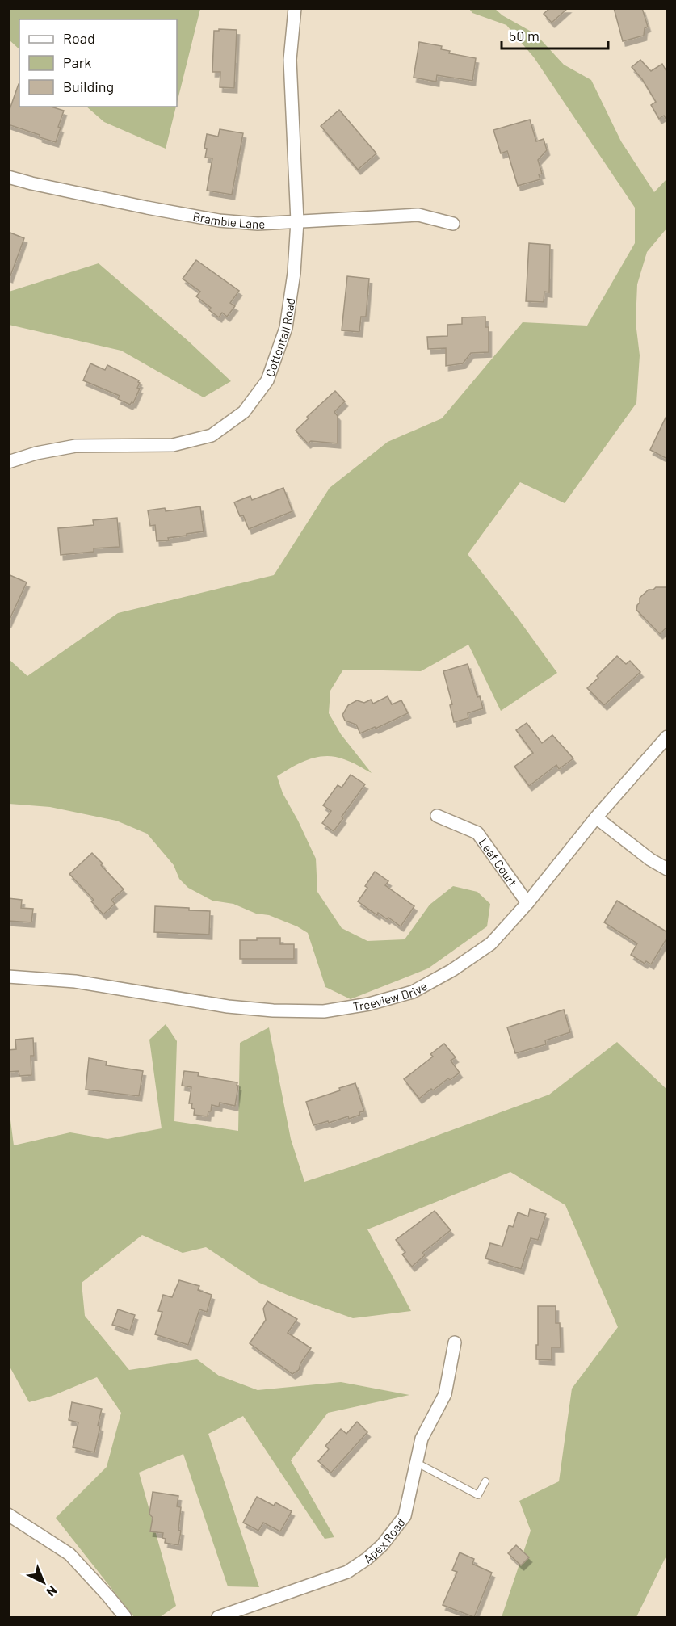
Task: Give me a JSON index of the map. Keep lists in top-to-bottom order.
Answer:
{
  "streets": {
    "street": [
      "Bramble Lane",
      "Cottontail Road",
      "Leaf Court",
      "Treeview Drive",
      "Apex Road"
    ]
  },
  "crossings": [
    ["Bramble Lane", "Cottontail Road"],
    ["Leaf Court", "Treeview Drive"]
  ],
  "legend": ["Road", "Park", "Building"],
  "scale_bar": "50 m",
  "north": "bottom right"
}
